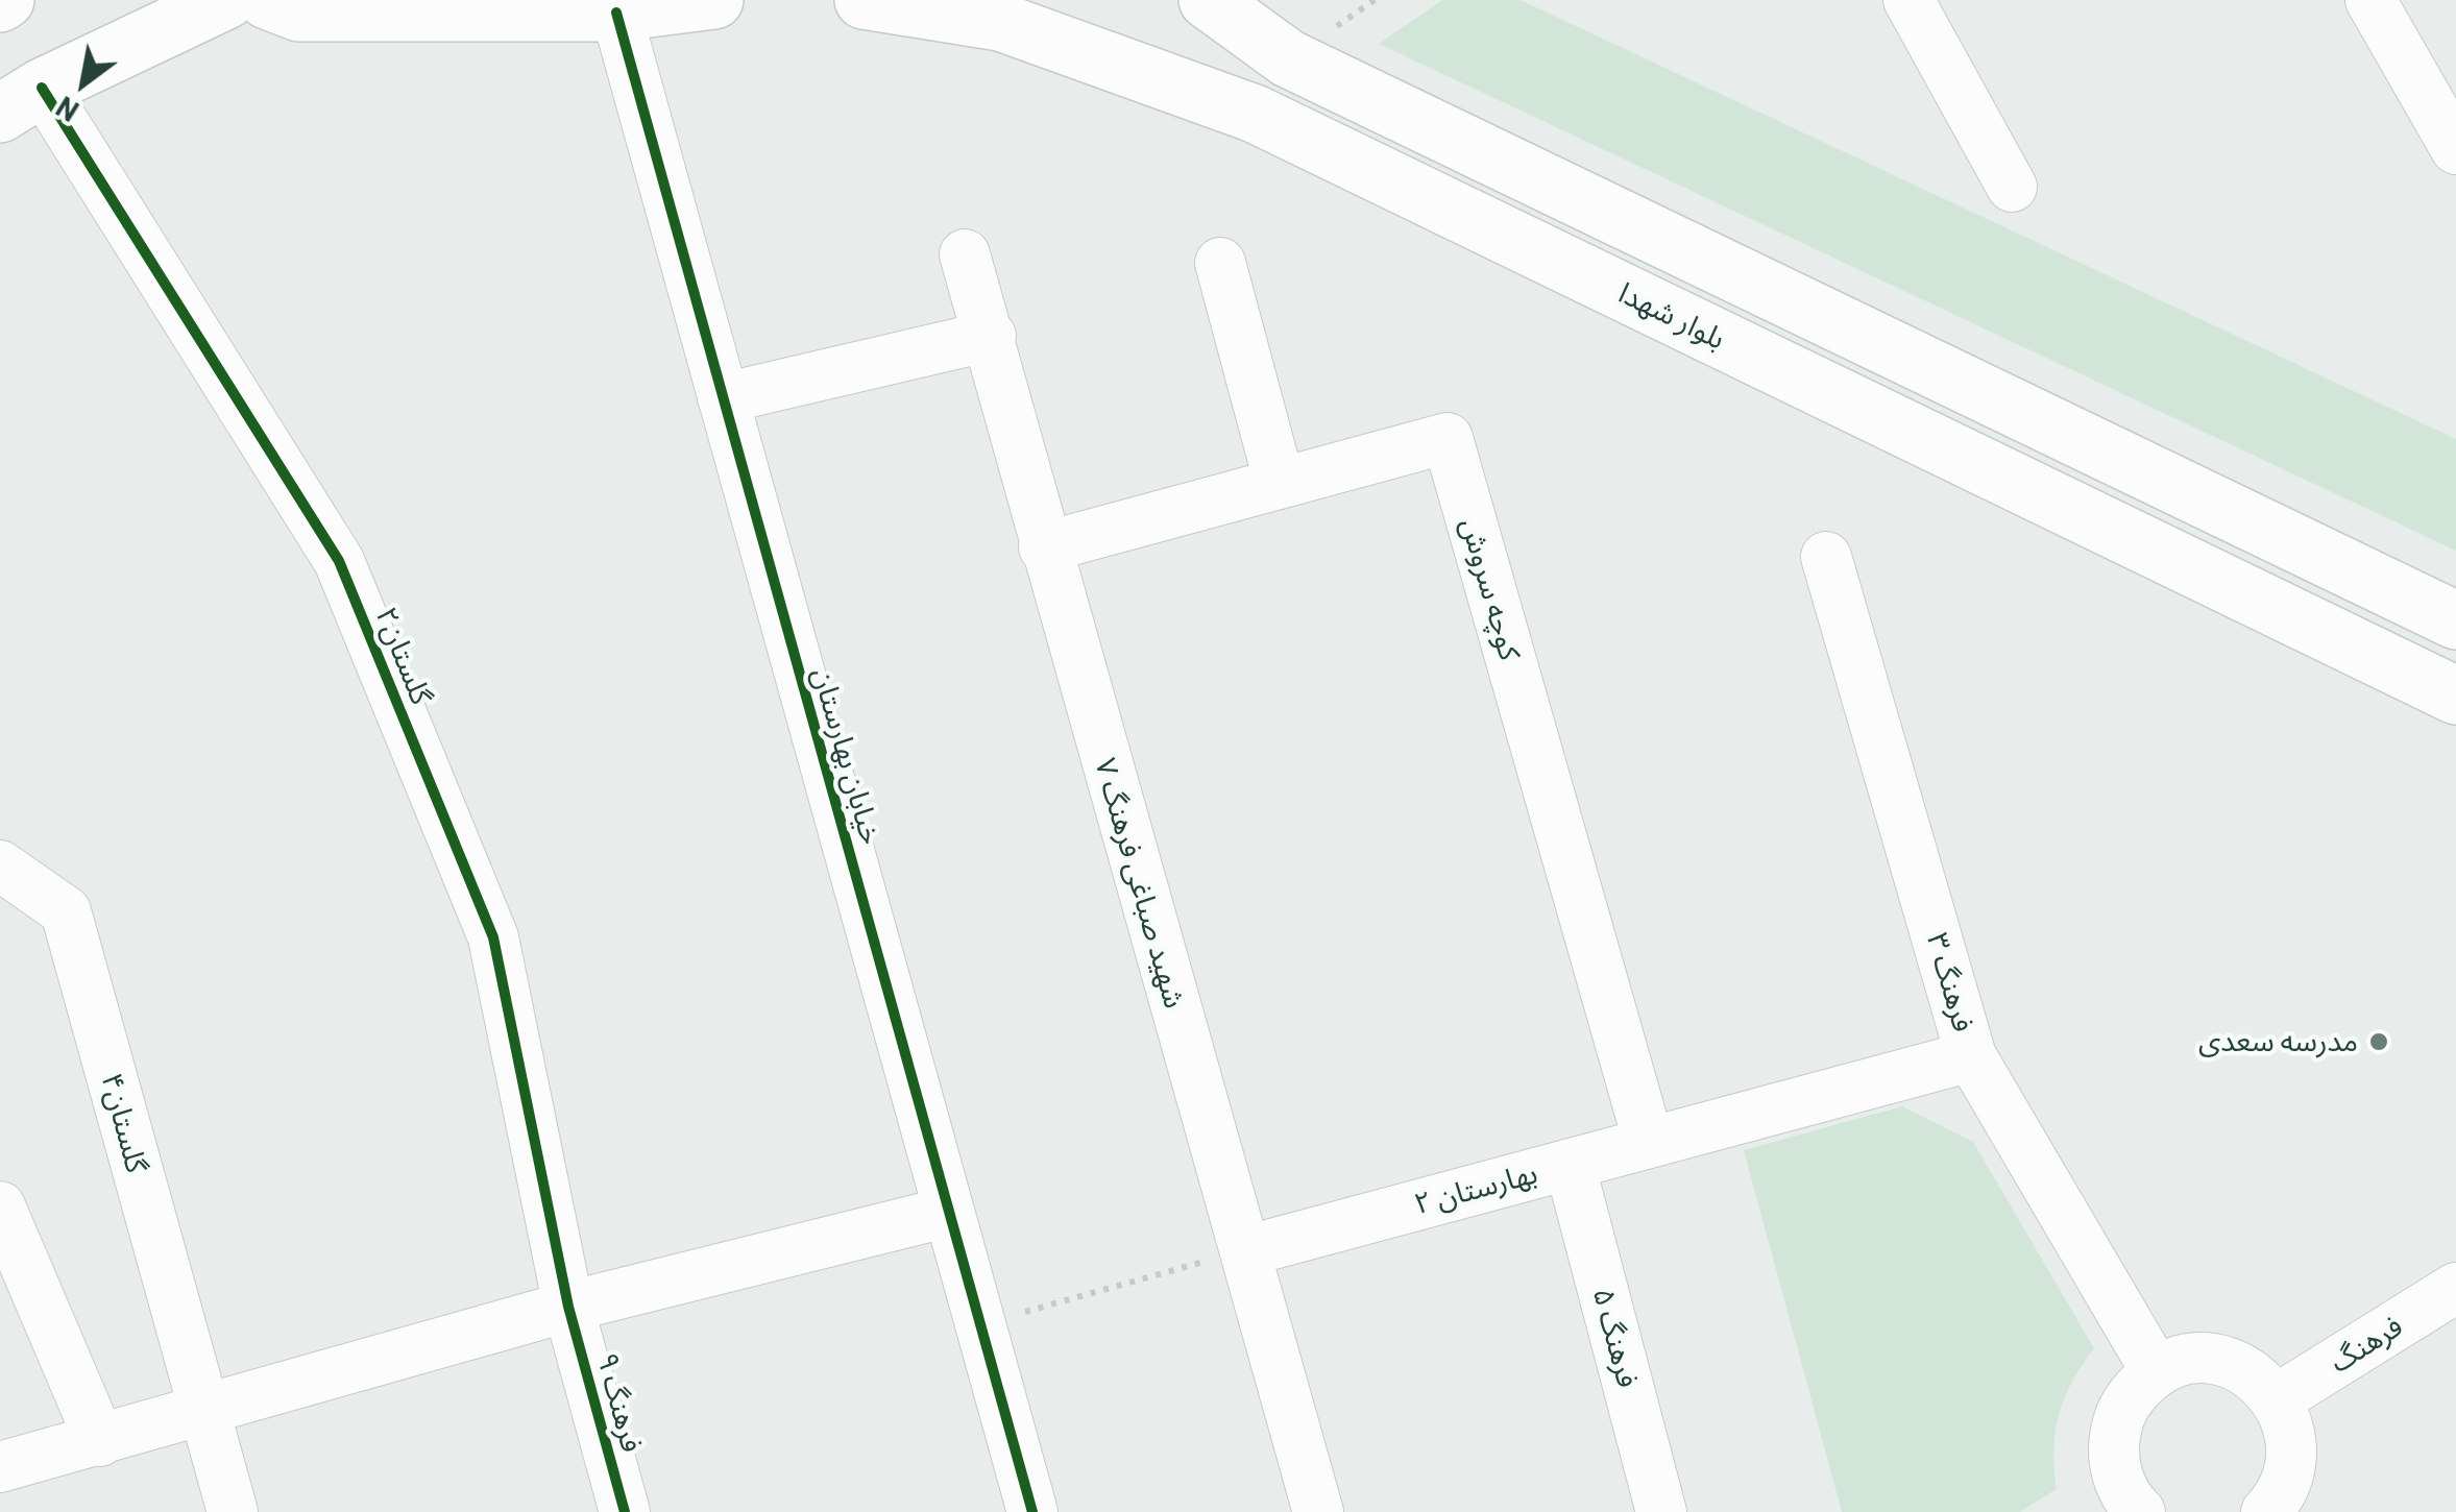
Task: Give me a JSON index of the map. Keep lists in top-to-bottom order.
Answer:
{
  "streets": {
    "main road": ["بلوار شهدا"],
    "street": [
      "کوچه سروش",
      "گلستان۲",
      "خیابان بهارستان",
      "شهید صباغی فرهنگ ۷",
      "فرهنگ ۳",
      "گلستان۴",
      "بهارستان ۲",
      "فرهنگ ۵",
      "فرهنگ",
      "فرهنگ ۹"
    ]
  },
  "crossings": [
    ["کوچه سروش", "شهید صباغی فرهنگ ۷"],
    ["کوچه سروش", "بهارستان ۲"],
    ["گلستان۲", "فرهنگ ۹"],
    ["شهید صباغی فرهنگ ۷", "بهارستان ۲"],
    ["فرهنگ ۳", "بهارستان ۲"],
    ["بهارستان ۲", "فرهنگ ۵"]
  ],
  "places": ["مدرسه سعدی"],
  "north": "bottom left"
}
